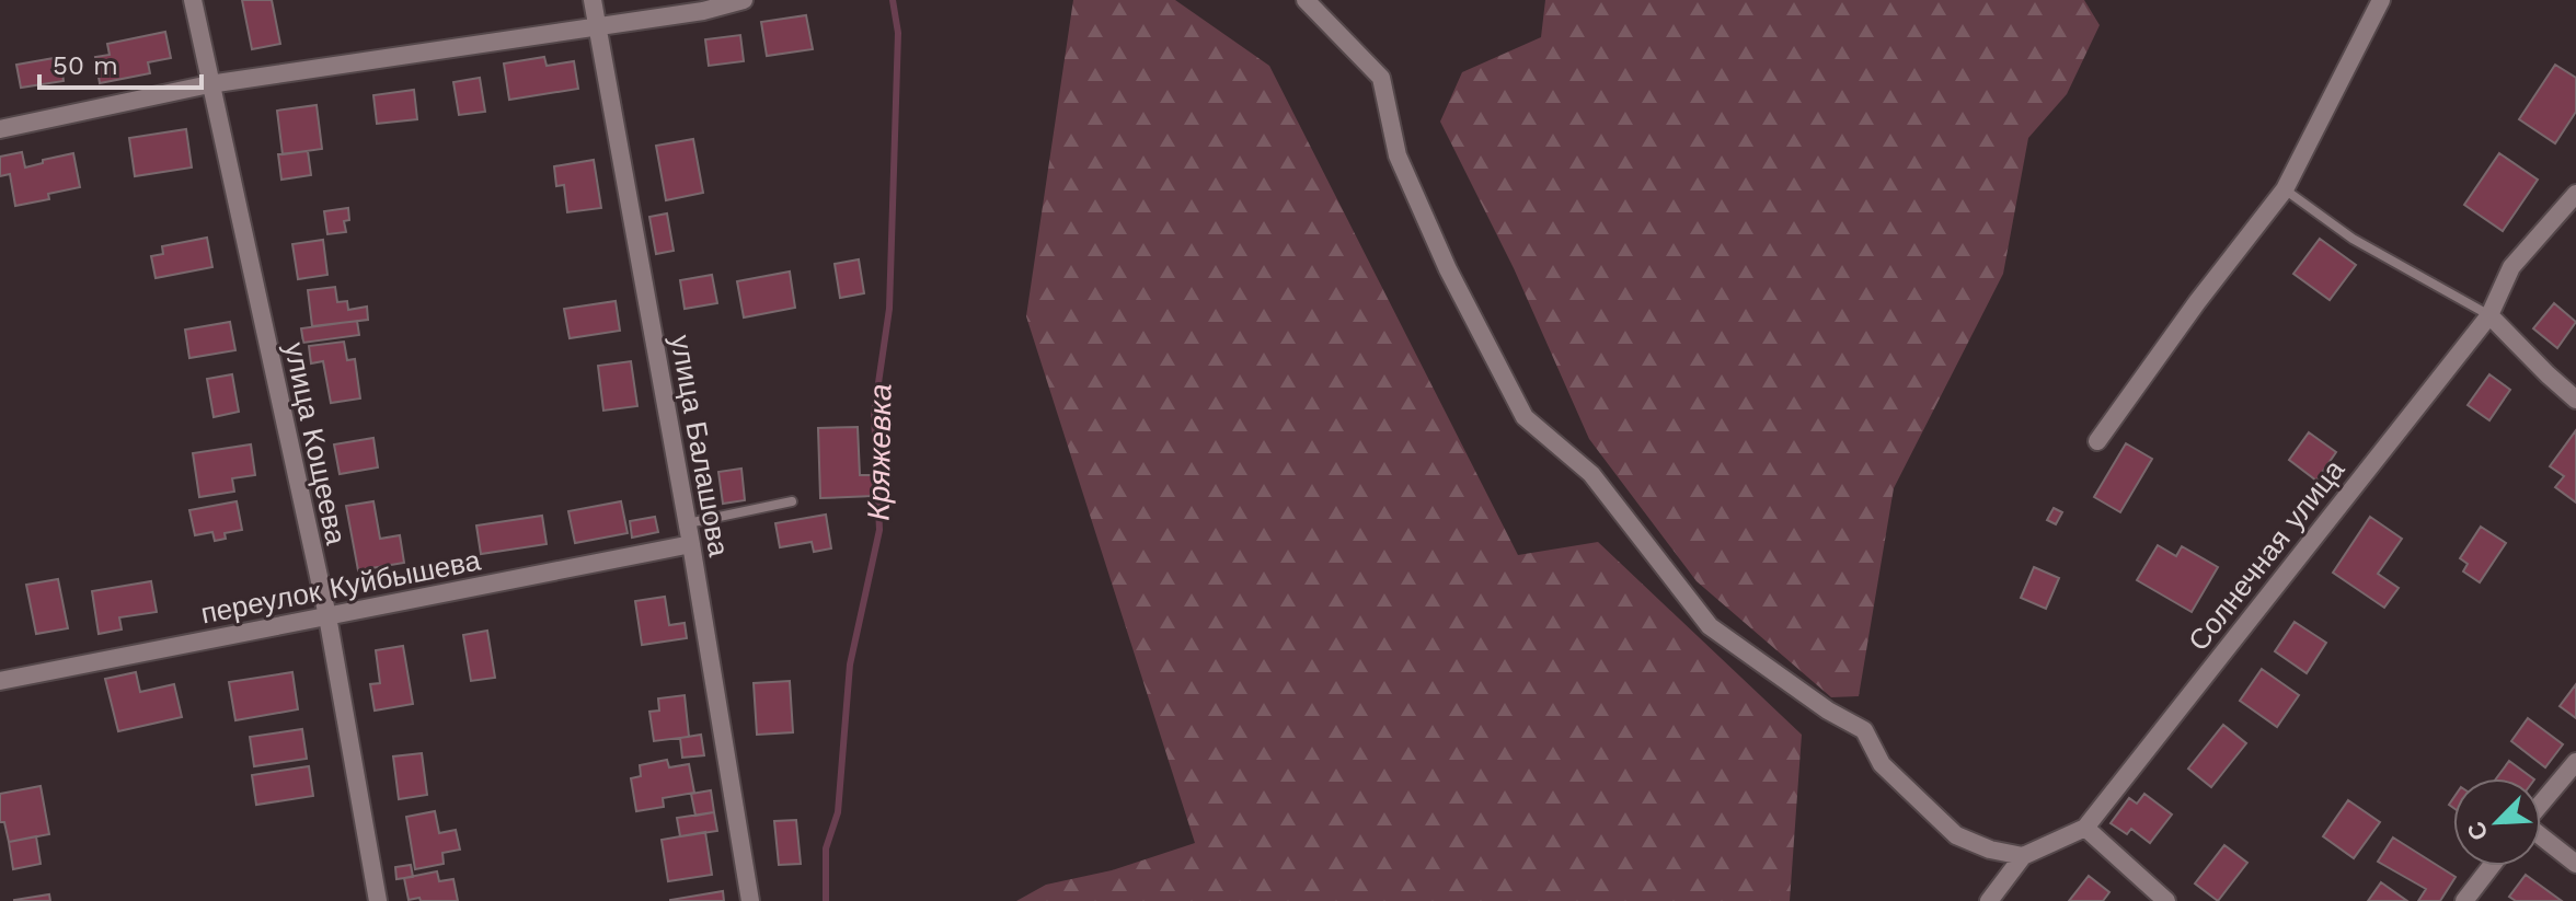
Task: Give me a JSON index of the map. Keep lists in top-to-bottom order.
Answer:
{
  "streets": {
    "street": [
      "улица Кощеева",
      "улица Балашова",
      "Солнечная улица",
      "переулок Куйбышева"
    ]
  },
  "crossings": [
    ["улица Кощеева", "переулок Куйбышева"],
    ["улица Балашова", "переулок Куйбышева"]
  ],
  "water": ["Кряжевка"],
  "scale_bar": "50 m",
  "north": "bottom left"
}
